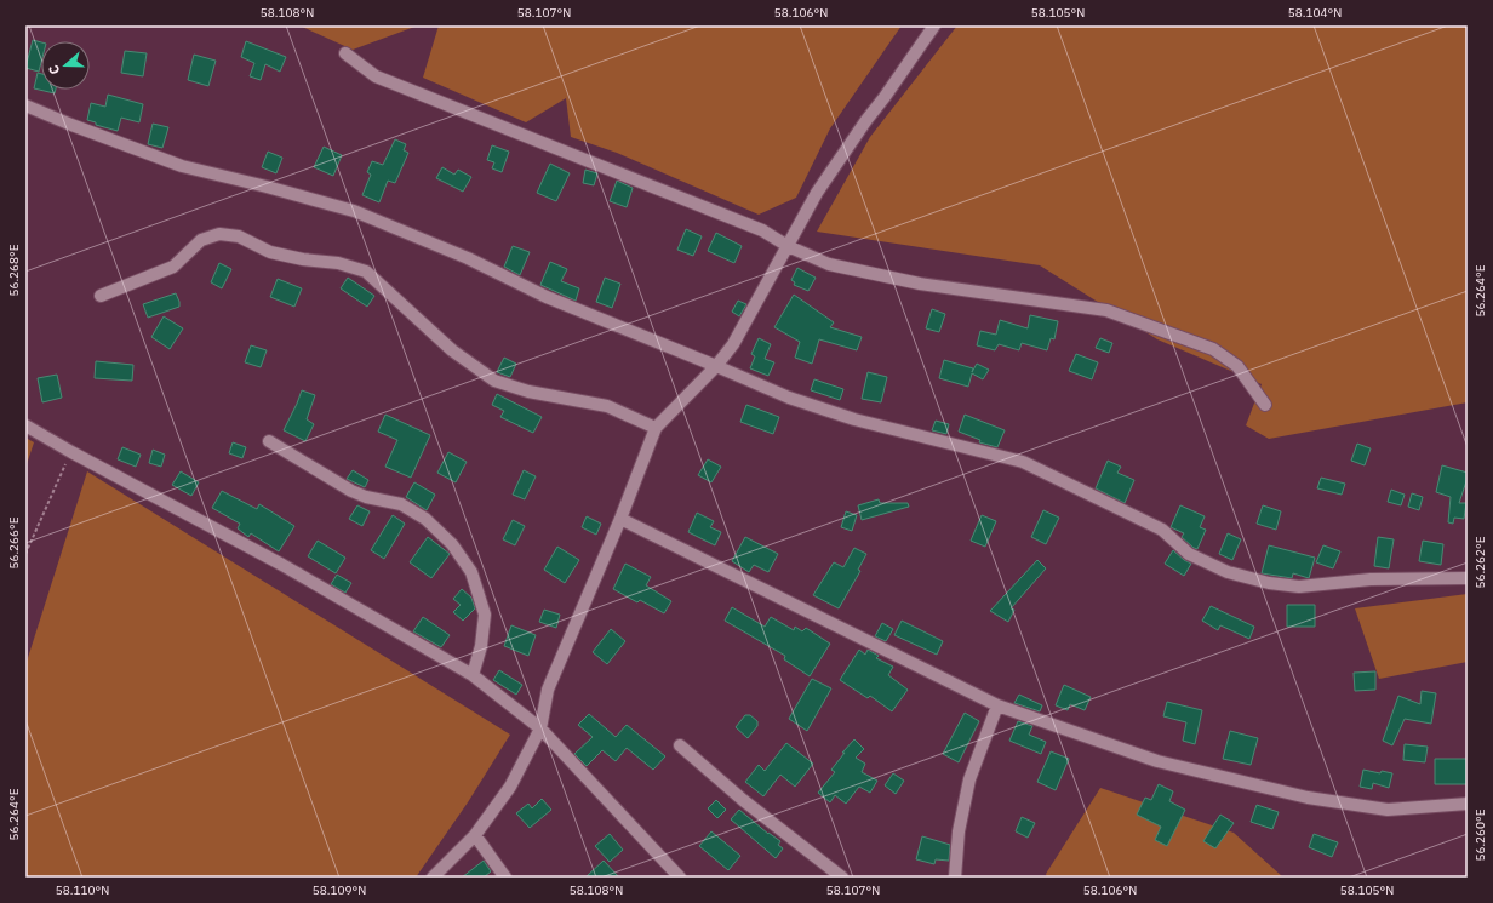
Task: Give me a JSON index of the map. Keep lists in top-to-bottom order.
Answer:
{
  "north": "left",
  "coordinates": [
    "58.108°N",
    "58.107°N",
    "58.106°N",
    "58.105°N",
    "58.104°N",
    "56.268°E",
    "56.264°E",
    "56.266°E",
    "56.262°E",
    "56.260°E",
    "58.110°N",
    "58.109°N"
  ]
}
